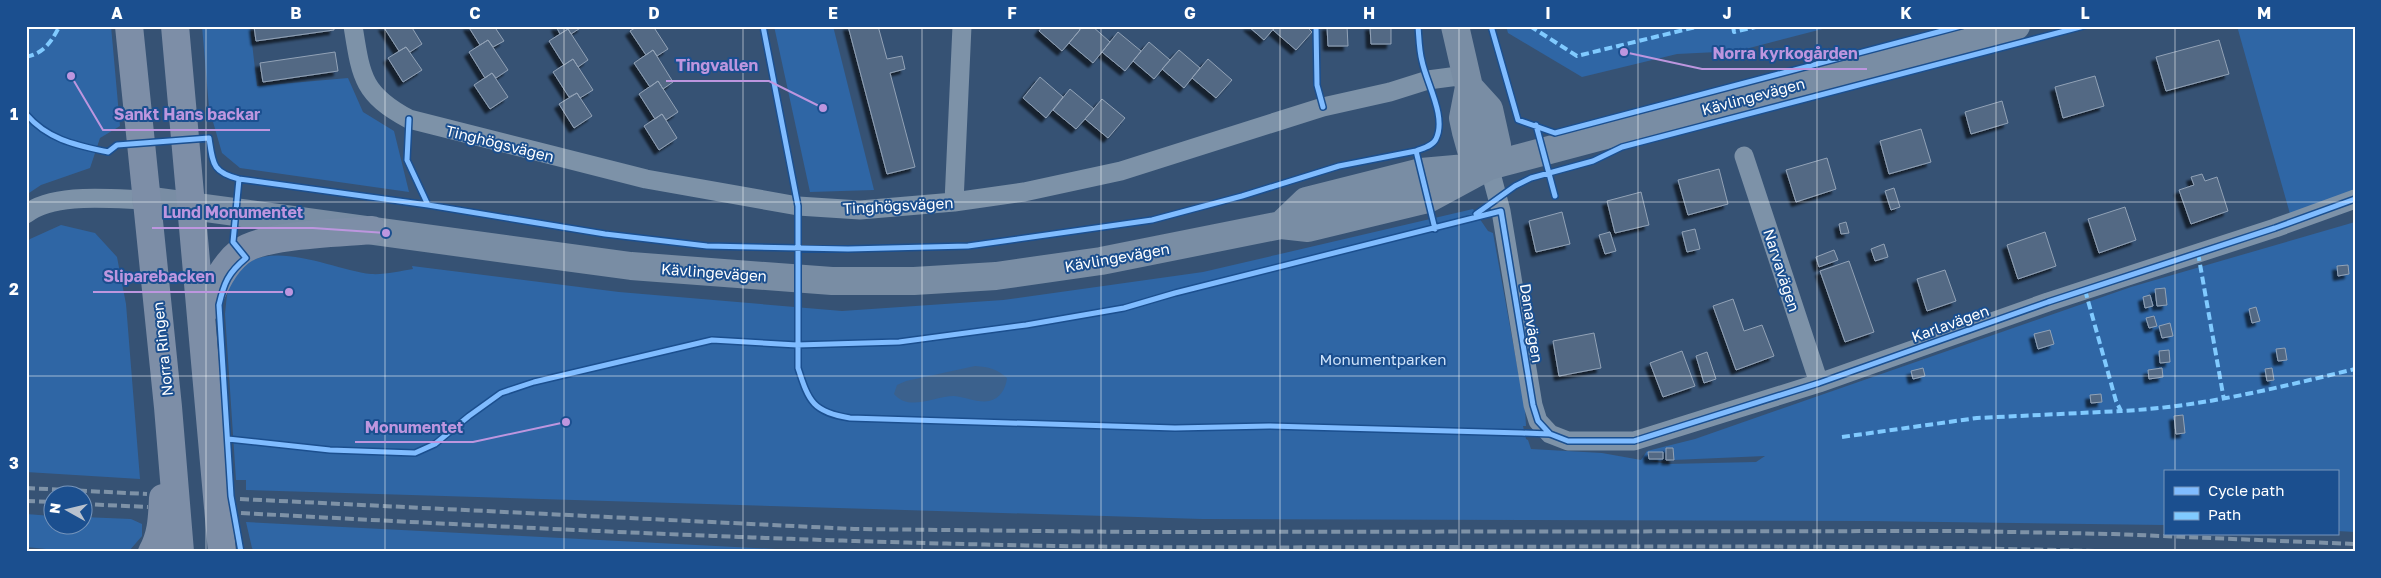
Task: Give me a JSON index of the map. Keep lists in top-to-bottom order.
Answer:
{
  "streets": {
    "main road": ["Kävlingevägen", "Norra Ringen"],
    "street": [
      "Tinghögsvägen",
      "Narvavägen",
      "Danavägen",
      "Karlavägen"
    ]
  },
  "crossings": [
    ["Kävlingevägen", "Danavägen"],
    ["Kävlingevägen", "Norra Ringen"],
    ["Narvavägen", "Karlavägen"],
    ["Danavägen", "Karlavägen"]
  ],
  "parks": ["Monumentparken"],
  "places": [
    "Norra kyrkogården",
    "Sankt Hans backar",
    "Tingvallen",
    "Lund Monumentet",
    "Sliparebacken",
    "Monumentet"
  ],
  "legend": ["Cycle path", "Path"],
  "north": "left",
  "grid": {
    "columns": [
      "A",
      "B",
      "C",
      "D",
      "E",
      "F",
      "G",
      "H",
      "I",
      "J",
      "K",
      "L",
      "M"
    ],
    "rows": ["1", "2", "3"]
  }
}
